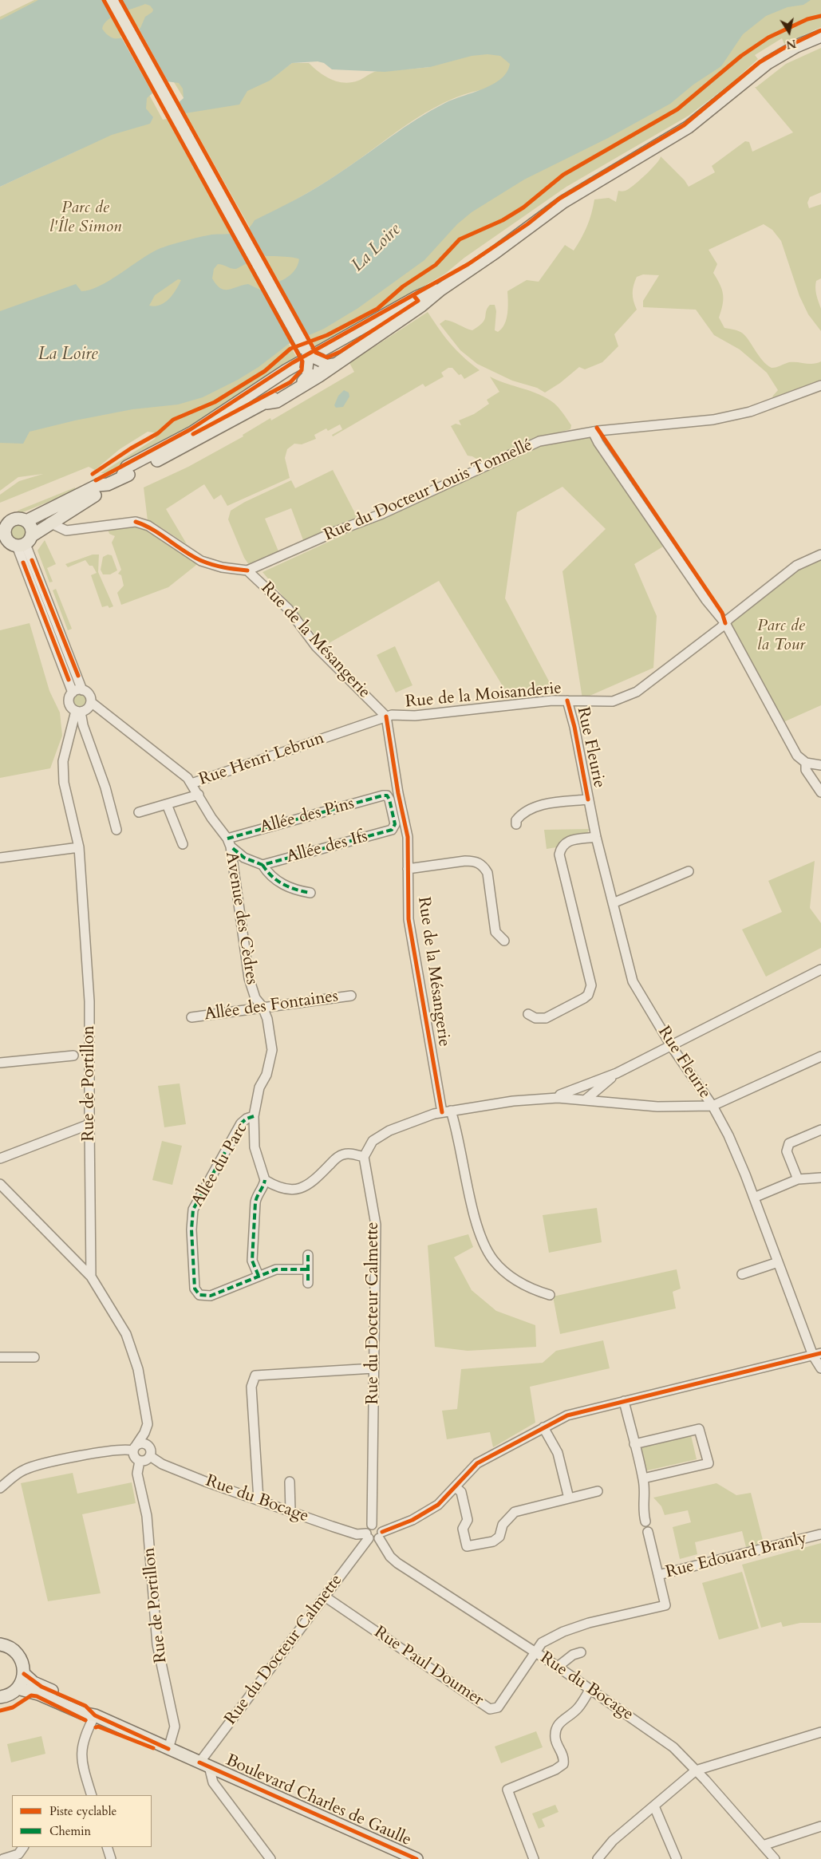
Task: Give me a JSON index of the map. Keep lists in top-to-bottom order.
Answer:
{
  "streets": {
    "main road": ["Boulevard Charles de Gaulle"],
    "street": [
      "Rue du Docteur Louis Tonnellé",
      "Rue de la Mésangerie",
      "Rue de la Moisanderie",
      "Rue Fleurie",
      "Rue Henri Lebrun",
      "Allée des Pins",
      "Allée des Ifs",
      "Avenue des Cèdres",
      "Allée des Fontaines",
      "Rue de Portillon",
      "Allée du Parc",
      "Rue du Docteur Calmette",
      "Rue du Bocage",
      "Rue Edouard Branly",
      "Rue Paul Doumer"
    ]
  },
  "crossings": [
    ["Rue du Docteur Louis Tonnellé", "Rue de la Mésangerie"],
    ["Rue de la Mésangerie", "Rue de la Moisanderie"],
    ["Rue de la Mésangerie", "Rue Henri Lebrun"],
    ["Rue de la Moisanderie", "Rue Fleurie"],
    ["Rue de la Moisanderie", "Rue Henri Lebrun"],
    ["Rue Henri Lebrun", "Avenue des Cèdres"],
    ["Rue Henri Lebrun", "Rue de Portillon"],
    ["Allée des Pins", "Allée des Ifs"],
    ["Allée des Pins", "Avenue des Cèdres"],
    ["Allée des Ifs", "Avenue des Cèdres"],
    ["Avenue des Cèdres", "Allée des Fontaines"],
    ["Avenue des Cèdres", "Allée du Parc"],
    ["Rue de Portillon", "Rue du Bocage"],
    ["Rue de Portillon", "Boulevard Charles de Gaulle"],
    ["Rue du Docteur Calmette", "Rue du Bocage"],
    ["Rue du Docteur Calmette", "Rue Paul Doumer"],
    ["Rue du Docteur Calmette", "Boulevard Charles de Gaulle"],
    ["Rue du Bocage", "Rue Edouard Branly"],
    ["Rue du Bocage", "Rue Paul Doumer"],
    ["Rue Edouard Branly", "Rue Paul Doumer"]
  ],
  "water": ["La Loire"],
  "parks": ["Parc de l'Île Simon", "Parc de la Tour"],
  "legend": ["Piste cyclable", "Chemin"],
  "north": "bottom"
}
